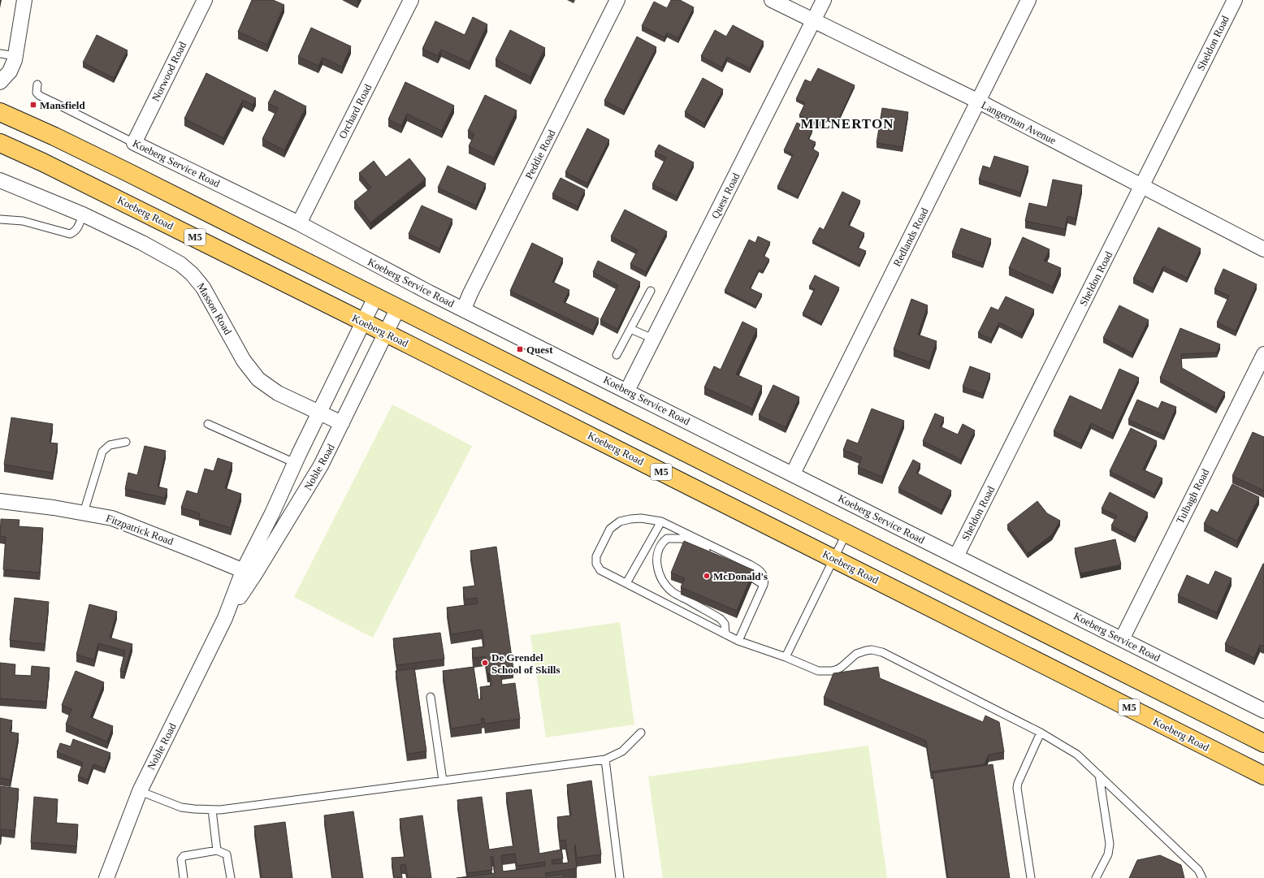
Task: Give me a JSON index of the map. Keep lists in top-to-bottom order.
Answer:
{
  "streets": {
    "main road": ["Koeberg Road", "M5"],
    "street": [
      "Sheldon Road",
      "Norwood Road",
      "Orchard Road",
      "Langerman Avenue",
      "Peddie Road",
      "Koeberg Service Road",
      "Quest Road",
      "Redlands Road",
      "Masson Road",
      "Noble Road",
      "Tulbagh Road",
      "Fitzpatrick Road"
    ]
  },
  "crossings": [
    ["Sheldon Road", "Langerman Avenue"],
    ["Sheldon Road", "Koeberg Service Road"],
    ["Norwood Road", "Koeberg Service Road"],
    ["Orchard Road", "Koeberg Service Road"],
    ["Langerman Avenue", "Quest Road"],
    ["Langerman Avenue", "Redlands Road"],
    ["Peddie Road", "Koeberg Service Road"],
    ["Koeberg Service Road", "Quest Road"],
    ["Koeberg Service Road", "Redlands Road"],
    ["Koeberg Service Road", "Tulbagh Road"],
    ["Koeberg Road", "Noble Road"],
    ["Masson Road", "Noble Road"],
    ["Noble Road", "Fitzpatrick Road"]
  ],
  "districts": ["MILNERTON"],
  "places": {
    "transit": ["Mansfield", "Quest"],
    "other": ["McDonald's", "De Grendel School of Skills"]
  }
}
